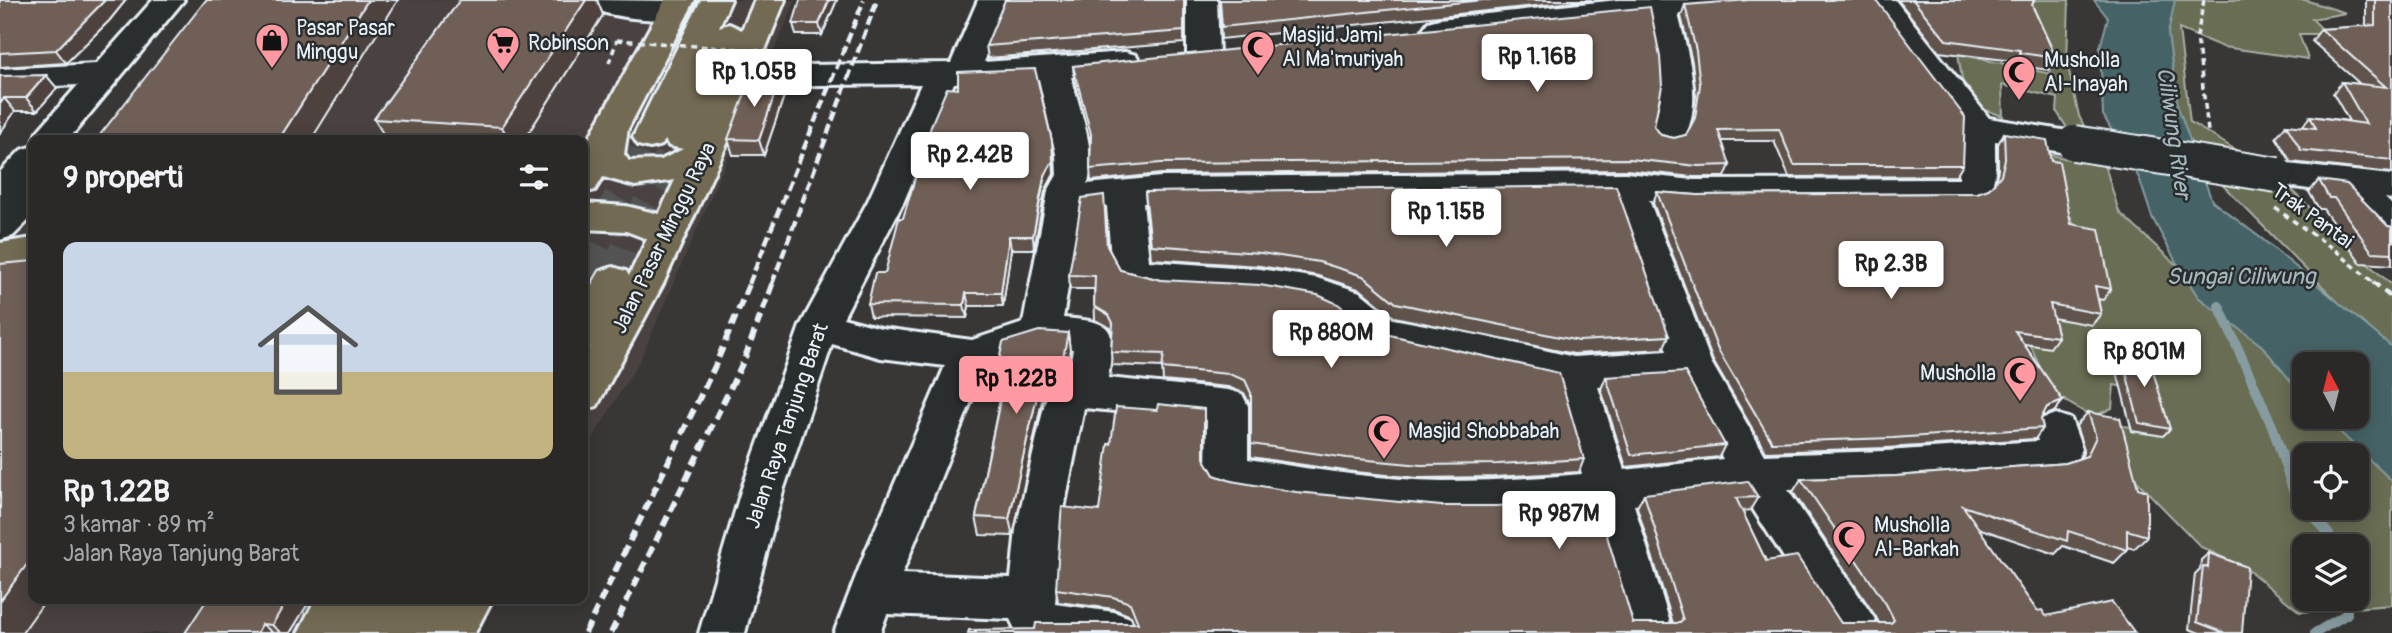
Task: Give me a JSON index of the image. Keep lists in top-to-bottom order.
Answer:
{
  "streets": {
    "main road": ["Jalan Pasar Minggu Raya"],
    "street": ["Jalan Raya Tanjung Barat"],
    "path": ["Trak Pantai"]
  },
  "water": ["Ciliwung River", "Sungai Ciliwung"],
  "places": {
    "shop": ["Pasar Pasar Minggu"],
    "supermarket": ["Robinson"],
    "mosque": [
      "Masjid Jami Al Ma'muriyah",
      "Musholla Al-Inayah",
      "Musholla",
      "Masjid Shobbabah",
      "Musholla Al-Barkah"
    ]
  },
  "north": "top",
  "page": {
    "price": [
      "Rp 1.16B",
      "Rp 1.05B",
      "Rp 2.42B",
      "Rp 1.15B",
      "Rp 2.3B",
      "Rp 880M",
      "Rp 801M",
      "Rp 1.22B",
      "Rp 987M"
    ],
    "heading": "9 properti",
    "list": [
      {
        "name": "Rp 1.22B",
        "note": "3 kamar · 89 m² · Jalan Raya Tanjung Barat"
      }
    ]
  }
}
